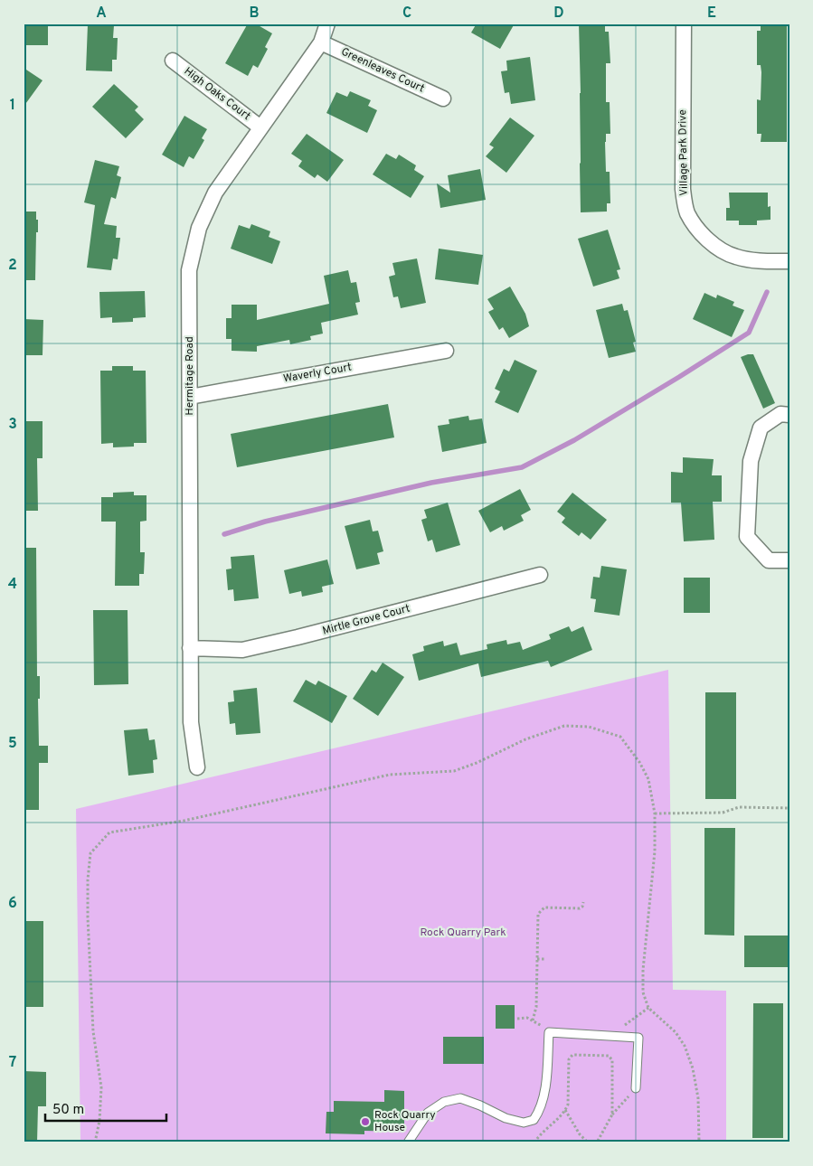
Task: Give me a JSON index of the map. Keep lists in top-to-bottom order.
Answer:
{
  "streets": {
    "street": [
      "Greenleaves Court",
      "High Oaks Court",
      "Village Park Drive",
      "Waverly Court",
      "Hermitage Road",
      "Mirtle Grove Court"
    ]
  },
  "crossings": [
    ["Greenleaves Court", "Hermitage Road"],
    ["High Oaks Court", "Hermitage Road"],
    ["Waverly Court", "Hermitage Road"],
    ["Hermitage Road", "Mirtle Grove Court"]
  ],
  "parks": ["Rock Quarry Park"],
  "places": ["Rock Quarry House"],
  "scale_bar": "50 m",
  "grid": {
    "columns": [
      "A",
      "B",
      "C",
      "D",
      "E"
    ],
    "rows": [
      "1",
      "2",
      "3",
      "4",
      "5",
      "6",
      "7"
    ]
  }
}
